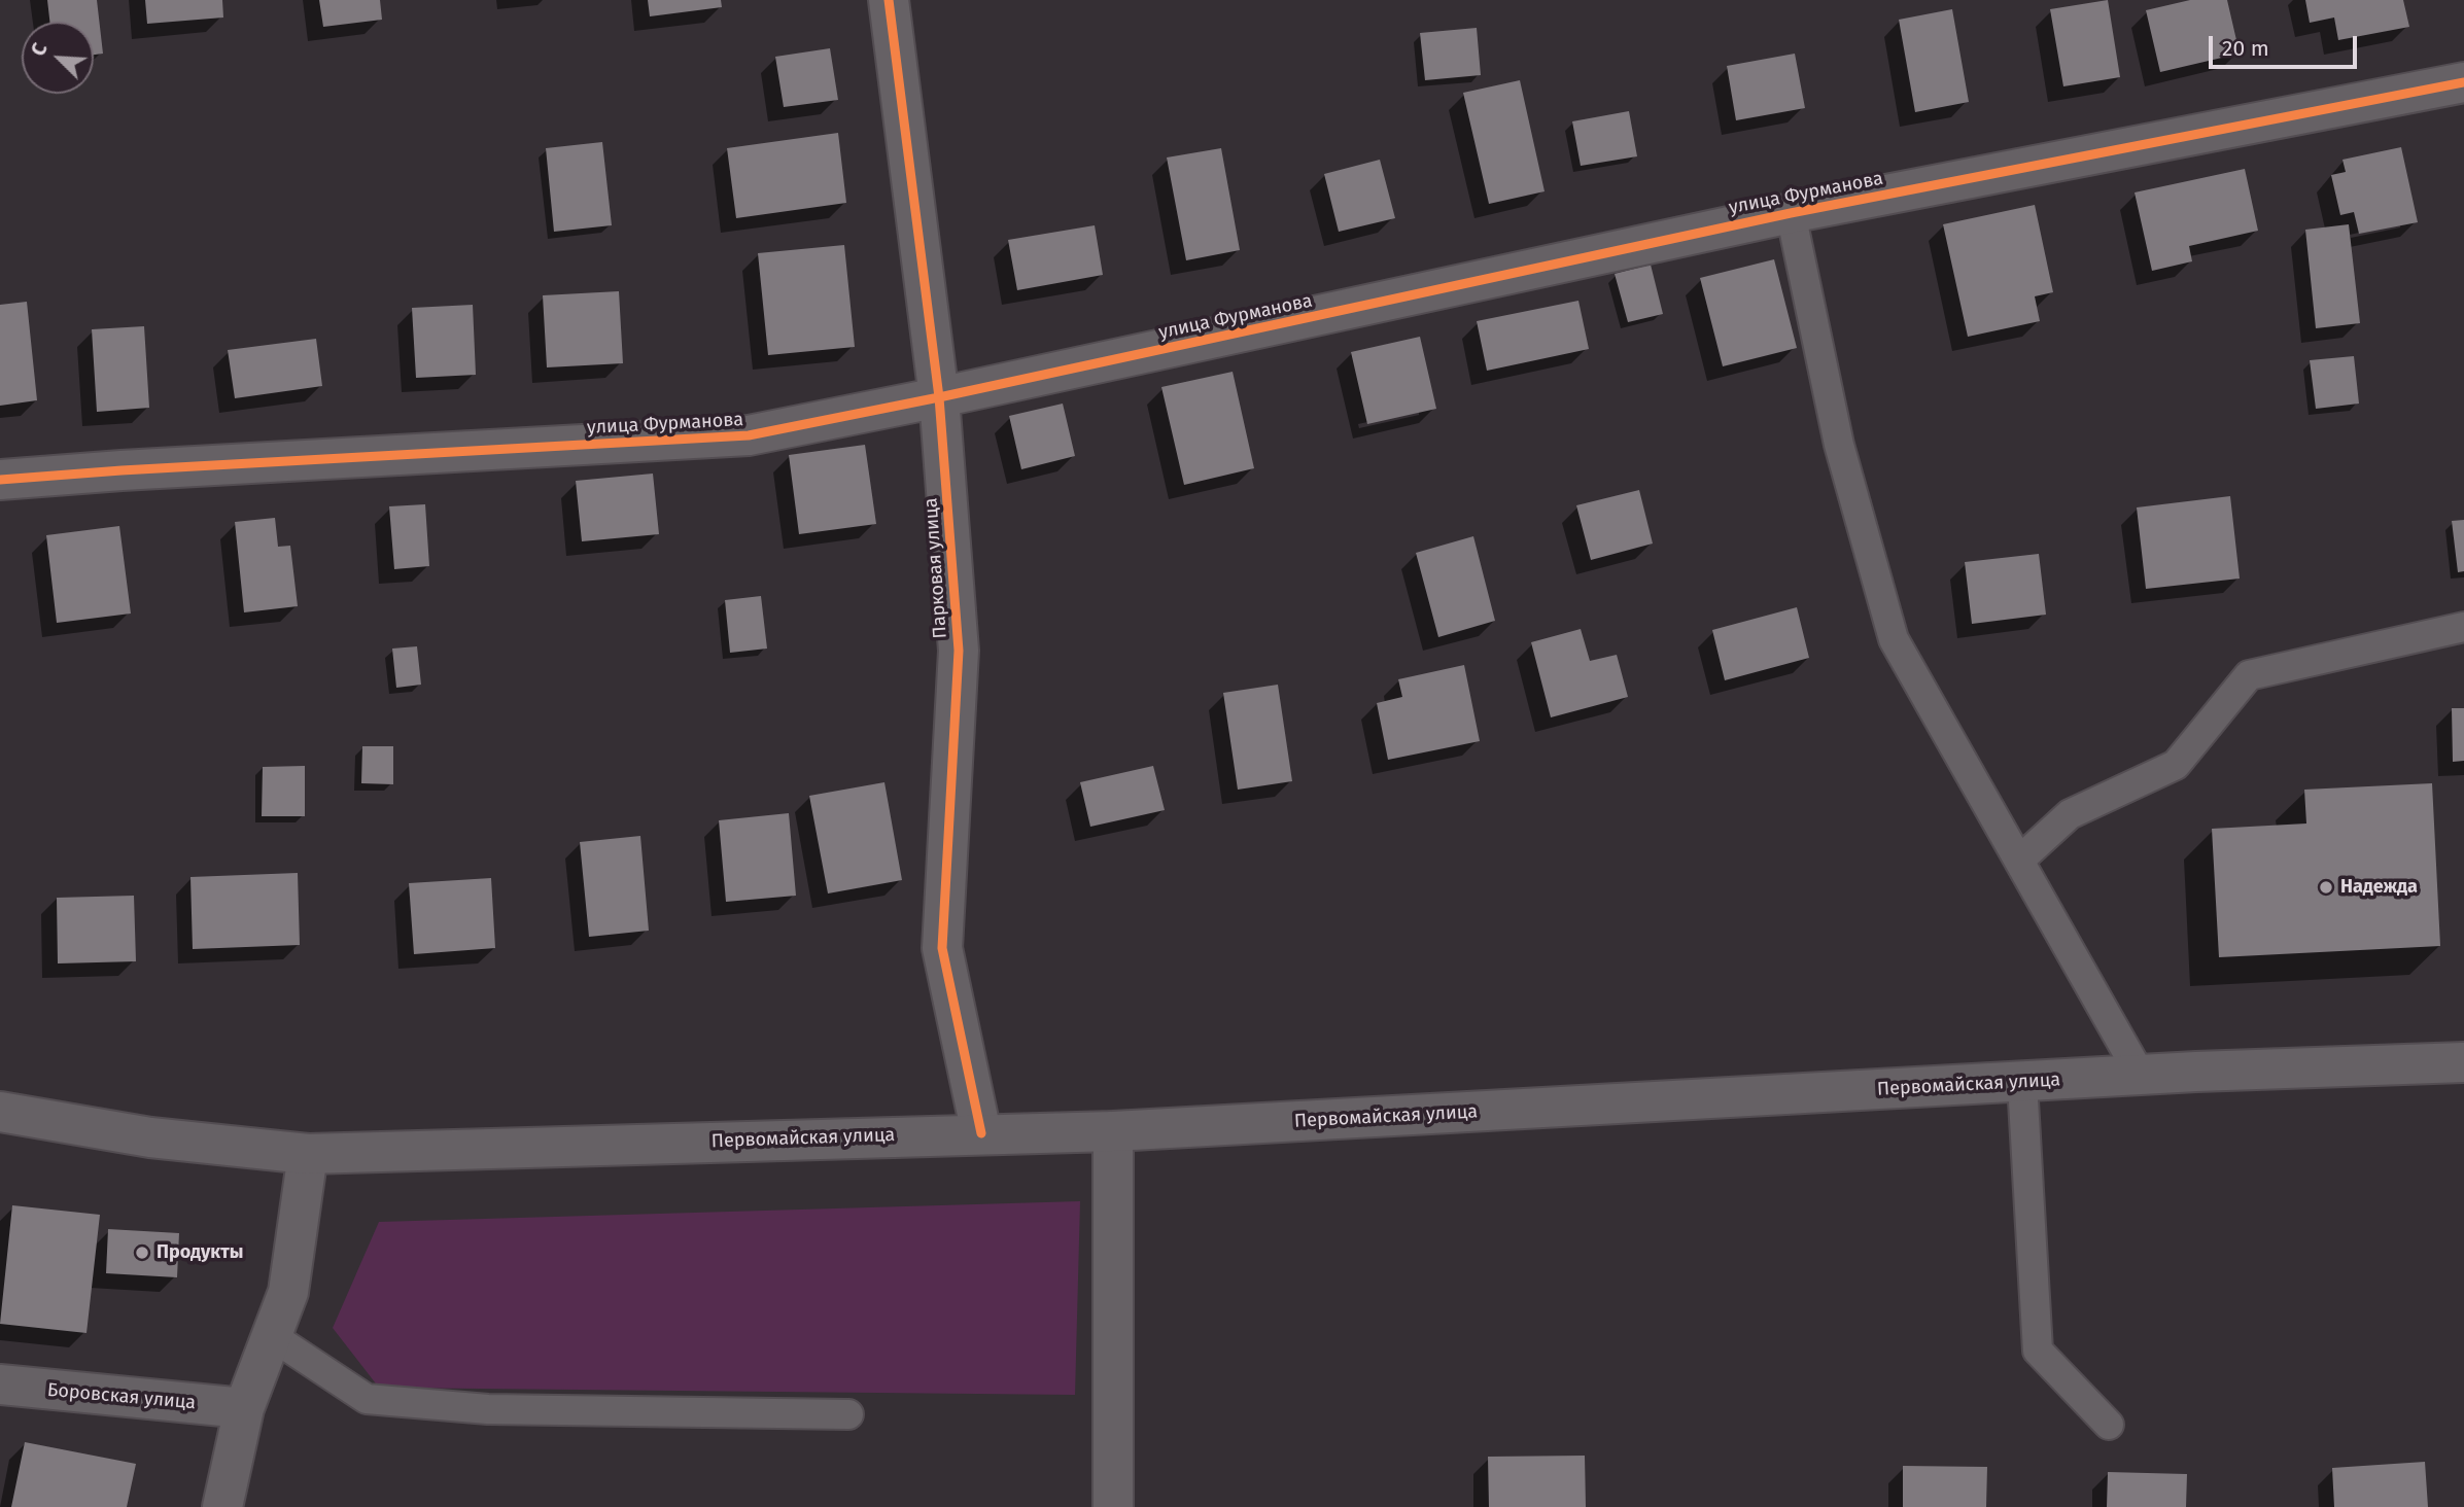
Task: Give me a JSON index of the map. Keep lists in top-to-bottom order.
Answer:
{
  "streets": {
    "street": [
      "улица Фурманова",
      "Парковая улица",
      "Первомайская улица",
      "Боровская улица"
    ]
  },
  "crossings": [
    ["улица Фурманова", "Парковая улица"],
    ["Парковая улица", "Первомайская улица"]
  ],
  "places": ["Надежда", "Продукты"],
  "scale_bar": "20 m",
  "north": "top left"
}
